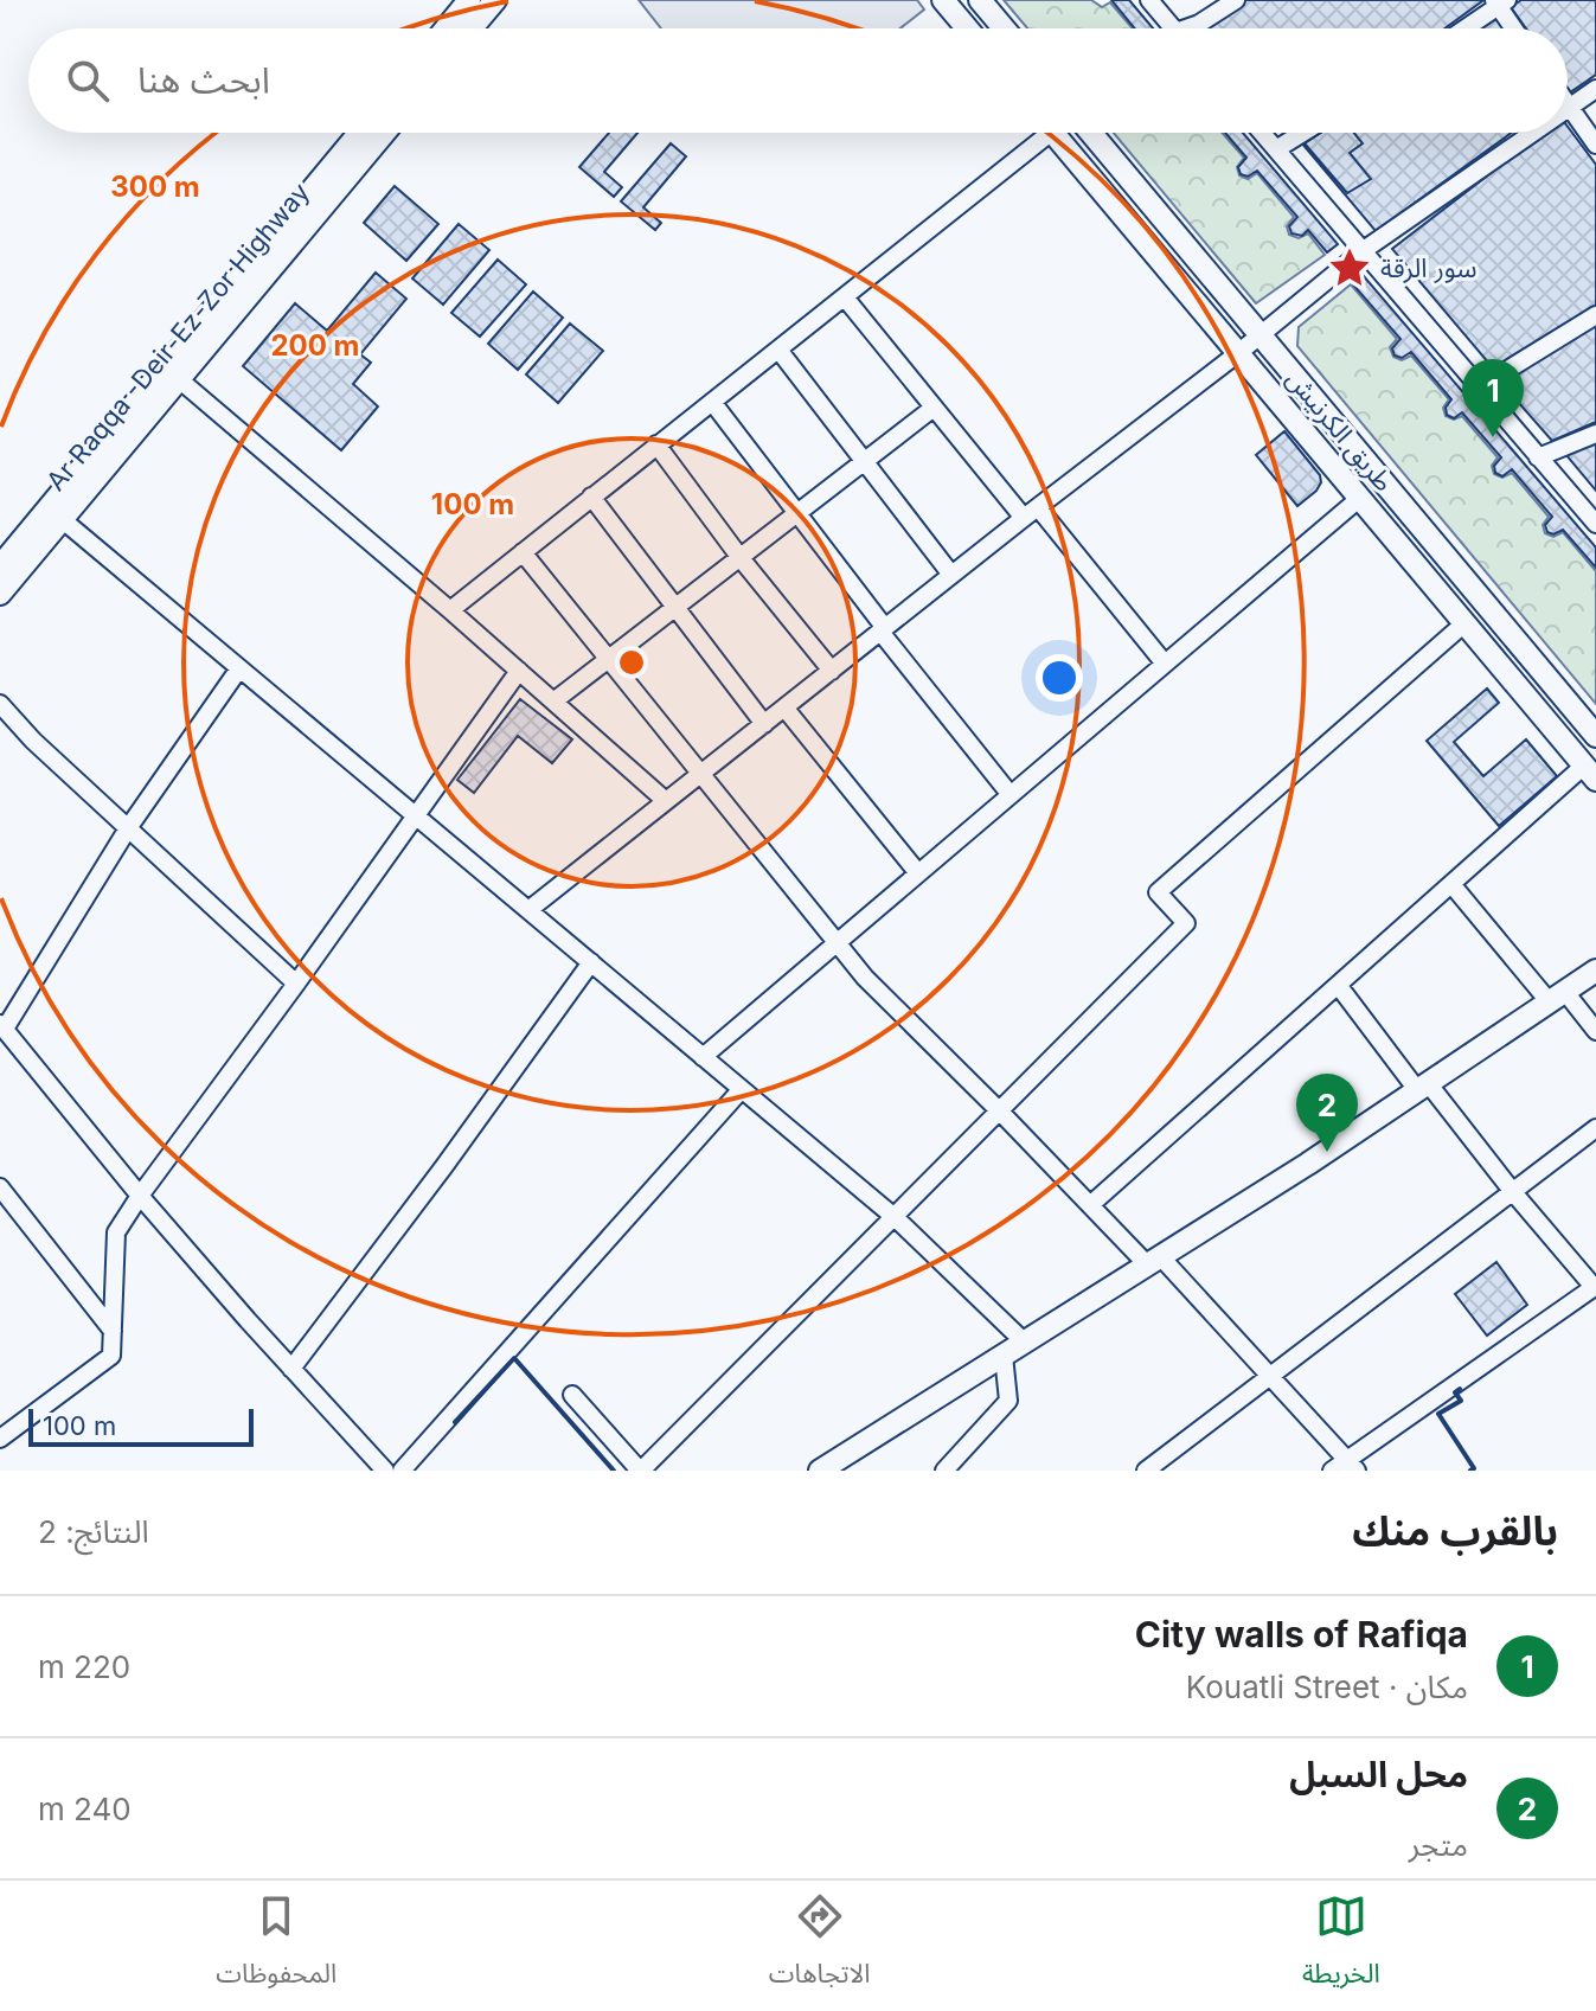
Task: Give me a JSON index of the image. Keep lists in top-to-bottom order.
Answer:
{
  "streets": {
    "main road": ["Ar Raqqa -Deir-Ez-Zor Highway", "طريق الكرنيش"]
  },
  "places": {
    "place": ["سور الرقة"]
  },
  "scale_bar": "100 m",
  "page": {
    "search": "ابحث هنا",
    "pins": ["1", "2"],
    "scale": "100 m",
    "heading": ["بالقرب منك", "النتائج: 2"],
    "list": [
      {
        "mark": "1",
        "name": "City walls of Rafiqa",
        "note": "مكان · Kouatli Street",
        "value": "220 m"
      },
      {
        "mark": "2",
        "name": "محل السبل",
        "note": "متجر",
        "value": "240 m"
      }
    ],
    "nav": ["الخريطة", "الاتجاهات", "المحفوظات"]
  },
  "rings": ["300 m", "200 m", "100 m"]
}
